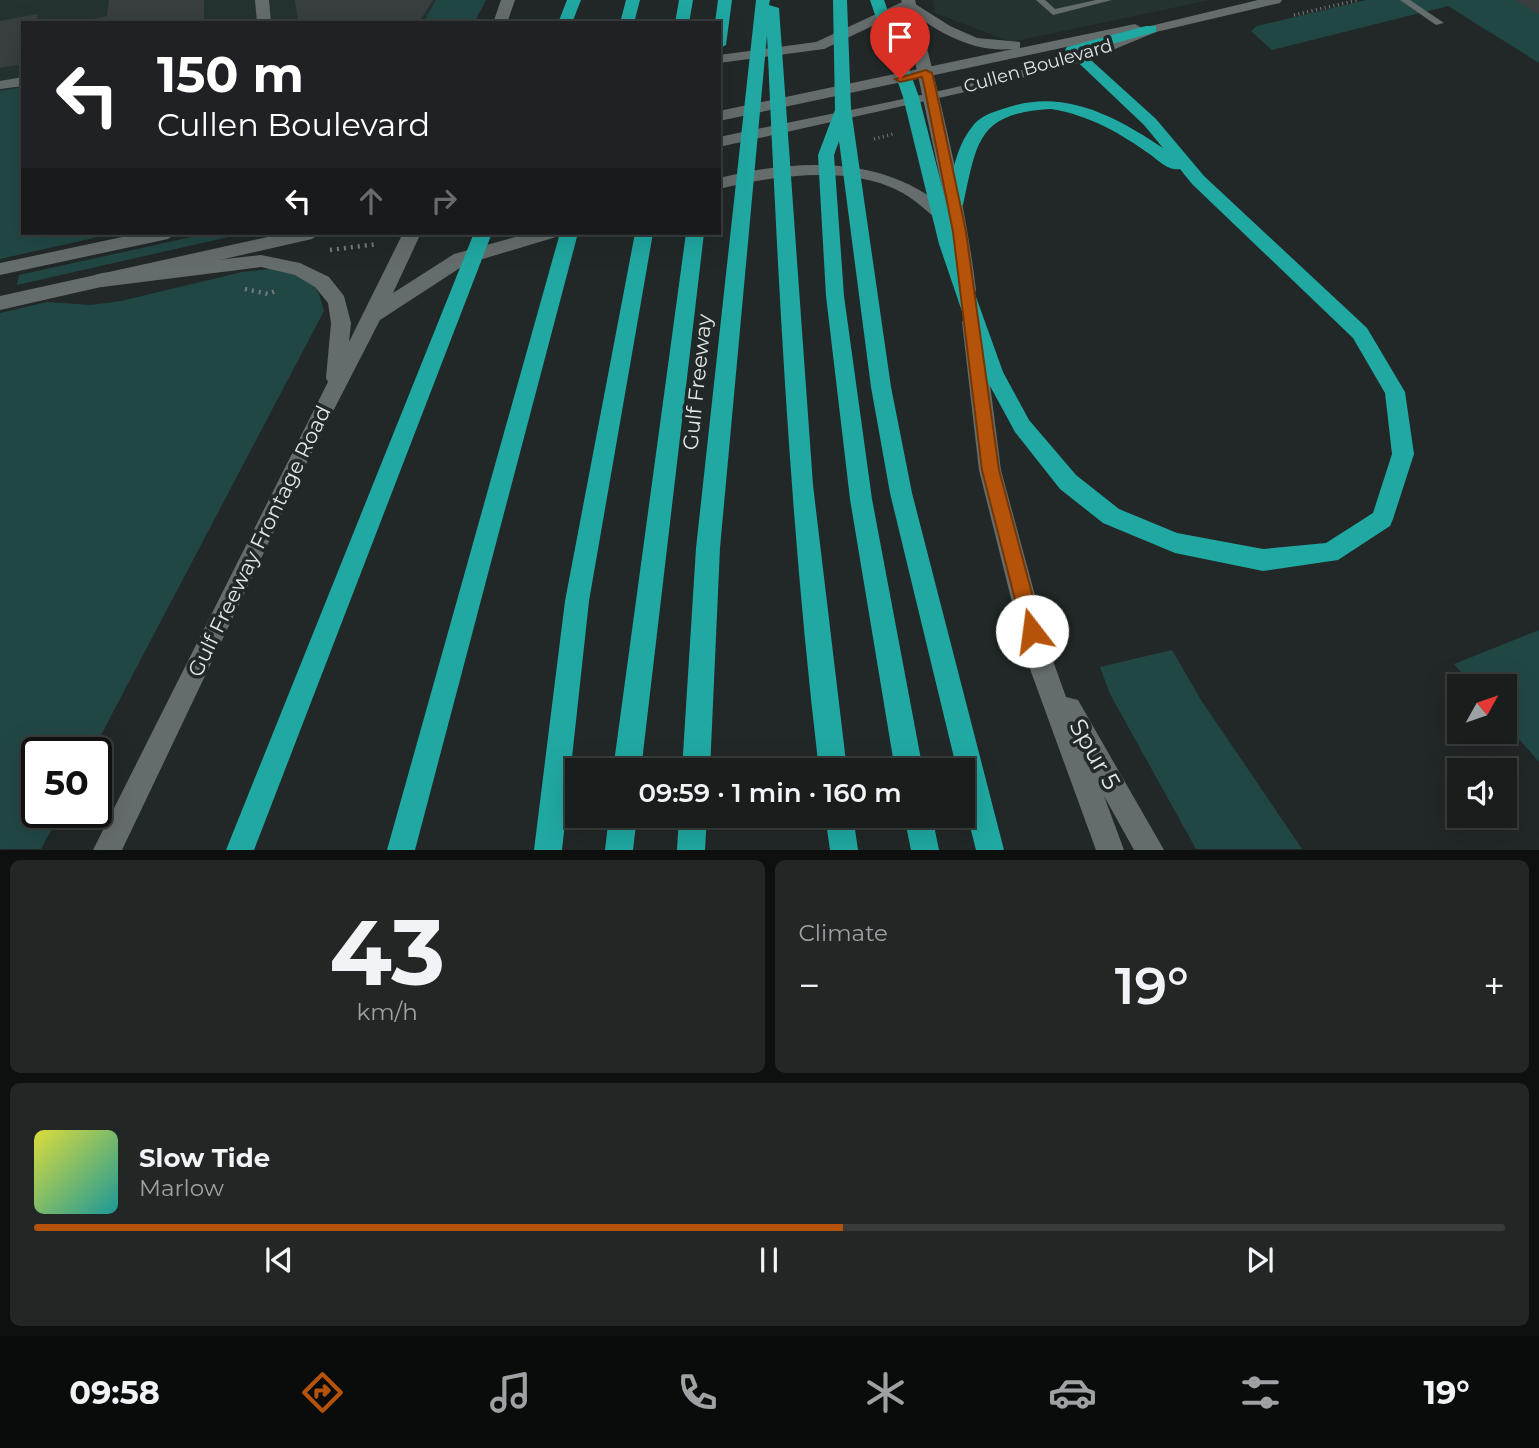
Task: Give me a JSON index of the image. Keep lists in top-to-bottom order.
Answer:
{
  "streets": {
    "highway": ["Gulf Freeway"],
    "main road": ["Cullen Boulevard", "Gulf Freeway Frontage Road", "Spur 5"]
  },
  "north": "top right",
  "page": {
    "turn": ["150 m", "Cullen Boulevard"],
    "limit": "50",
    "trip": "09:59 · 1 min · 160 m",
    "tile": [
      ["43", "km/h"],
      "Climate"
    ],
    "heat": ["−", "19°", "+"],
    "song": ["Slow Tide", "Marlow"],
    "tabs": ["09:58", "19°"]
  }
}
